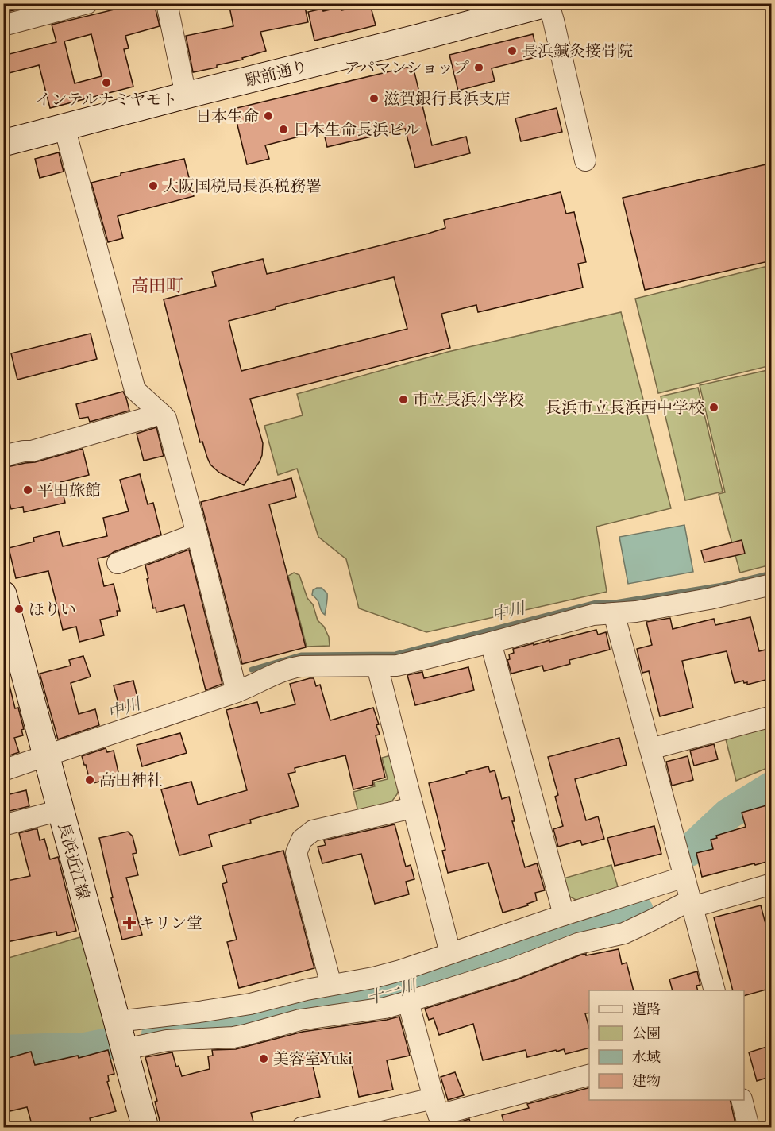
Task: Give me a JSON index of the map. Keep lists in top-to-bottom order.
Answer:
{
  "streets": {
    "main road": ["駅前通り", "長浜近江線"]
  },
  "districts": ["高田町"],
  "water": ["中川", "十一川"],
  "places": {
    "other": [
      "長浜鍼灸接骨院",
      "アパマンショップ",
      "インテルナミヤモト",
      "滋賀銀行長浜支店",
      "日本生命",
      "日本生命長浜ビル",
      "大阪国税局長浜税務署",
      "市立長浜小学校",
      "長浜市立長浜西中学校",
      "平田旅館",
      "ほりい",
      "高田神社",
      "美容室Yuki"
    ],
    "health": ["キリン堂"]
  },
  "legend": [
    "道路",
    "公園",
    "水域",
    "建物"
  ]
}
